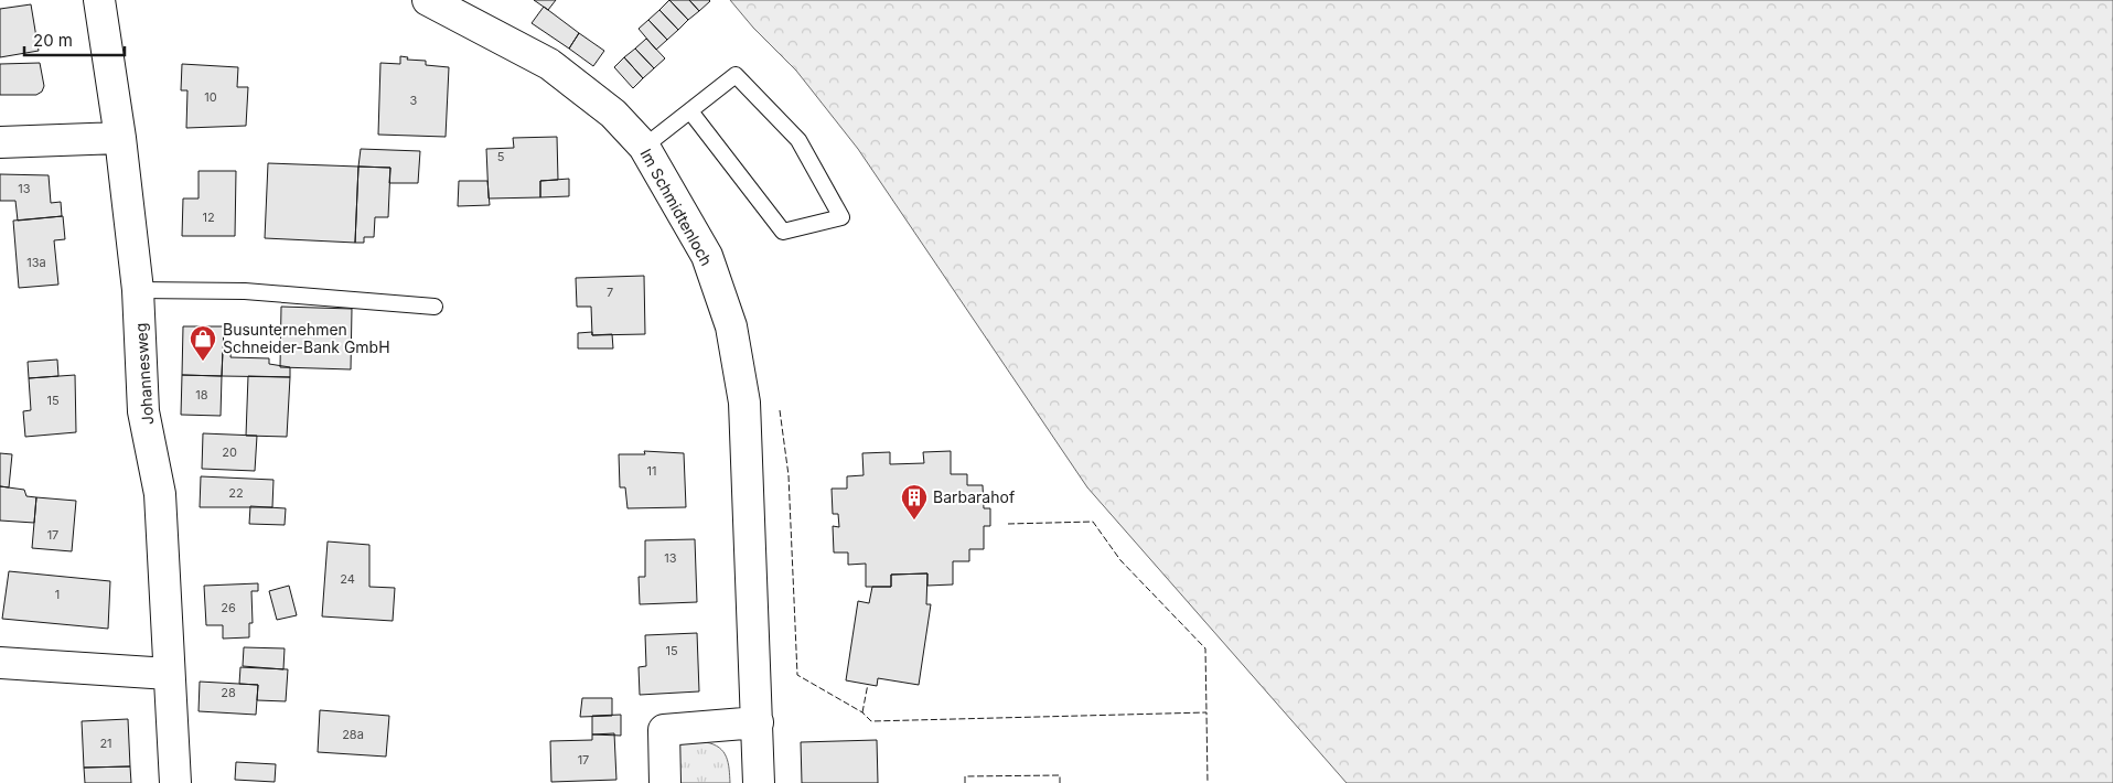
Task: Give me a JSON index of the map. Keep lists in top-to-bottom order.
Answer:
{
  "streets": {
    "street": ["Im Schmidtenloch", "Johannesweg"]
  },
  "places": {
    "shop": ["Busunternehmen Schneider-Bank GmbH"],
    "building": ["Barbarahof"]
  },
  "house_numbers": [
    "10",
    "3",
    "5",
    "13",
    "12",
    "13a",
    "7",
    "18",
    "15",
    "20",
    "11",
    "22",
    "17",
    "13",
    "24",
    "1",
    "26",
    "15",
    "28",
    "28a",
    "21",
    "17"
  ],
  "scale_bar": "20 m"
}
